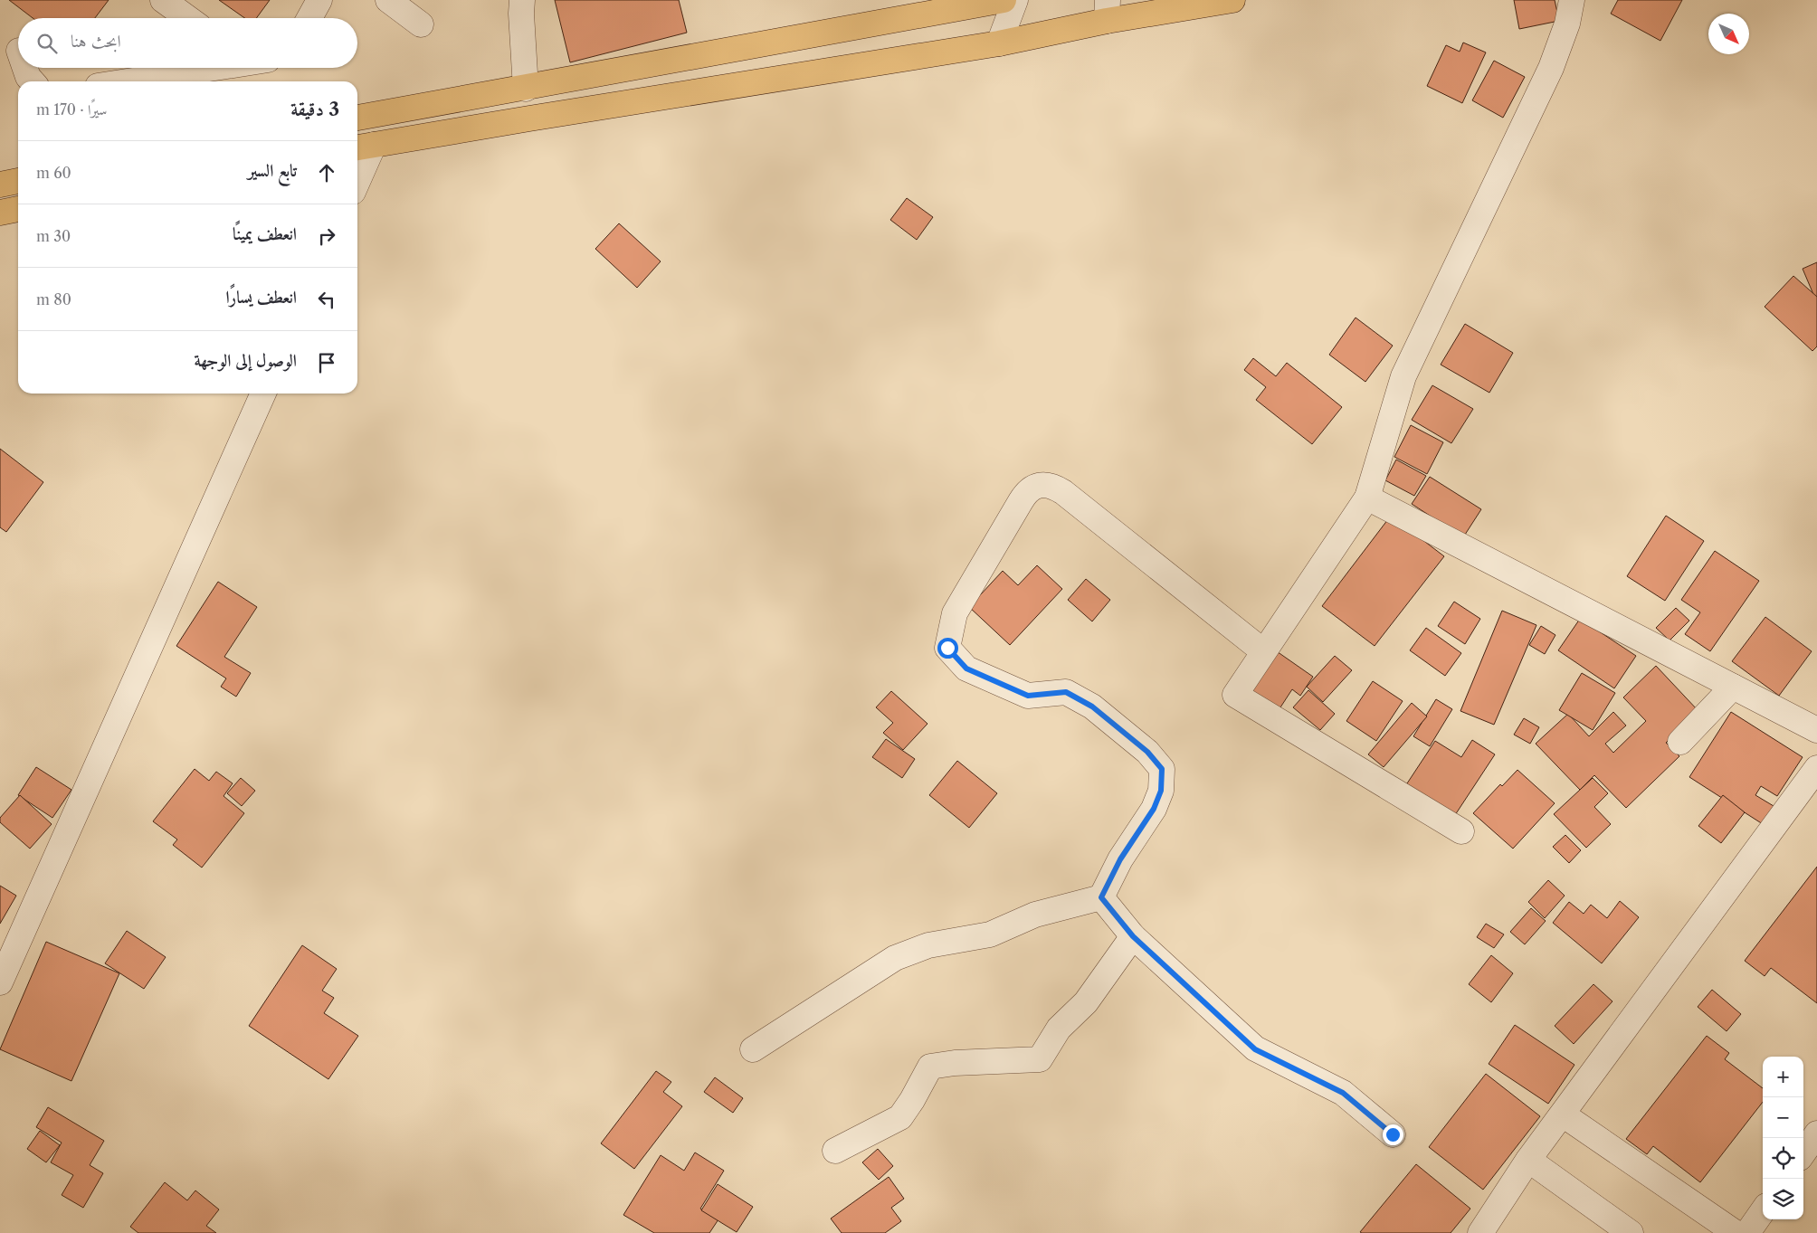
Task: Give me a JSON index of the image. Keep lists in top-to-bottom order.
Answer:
{
  "north": "bottom right",
  "page": {
    "search": "ابحث هنا",
    "heading": ["3 دقيقة", "سيرًا · 170 m"],
    "list": [
      ["تابع السير", "60 m"],
      ["انعطف يمينًا", "30 m"],
      ["انعطف يسارًا", "80 m"],
      "الوصول إلى الوجهة"
    ],
    "map_buttons": ["+", "−"]
  }
}
